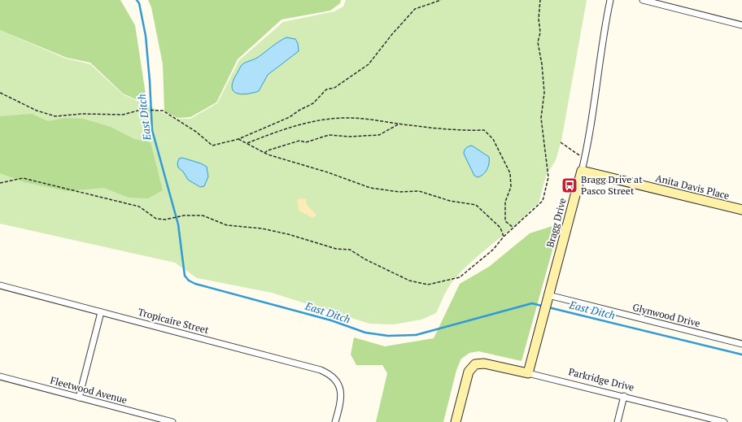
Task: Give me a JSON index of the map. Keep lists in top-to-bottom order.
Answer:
{
  "streets": {
    "street": [
      "Anita Davis Place",
      "Bragg Drive",
      "Glynwood Drive",
      "Tropicaire Street",
      "Parkridge Drive",
      "Fleetwood Avenue"
    ]
  },
  "crossings": [
    ["Anita Davis Place", "Bragg Drive"],
    ["Bragg Drive", "Glynwood Drive"],
    ["Bragg Drive", "Parkridge Drive"]
  ],
  "water": ["East Ditch"],
  "places": {
    "bus stop": ["Bragg Drive at Pasco Street"]
  }
}
